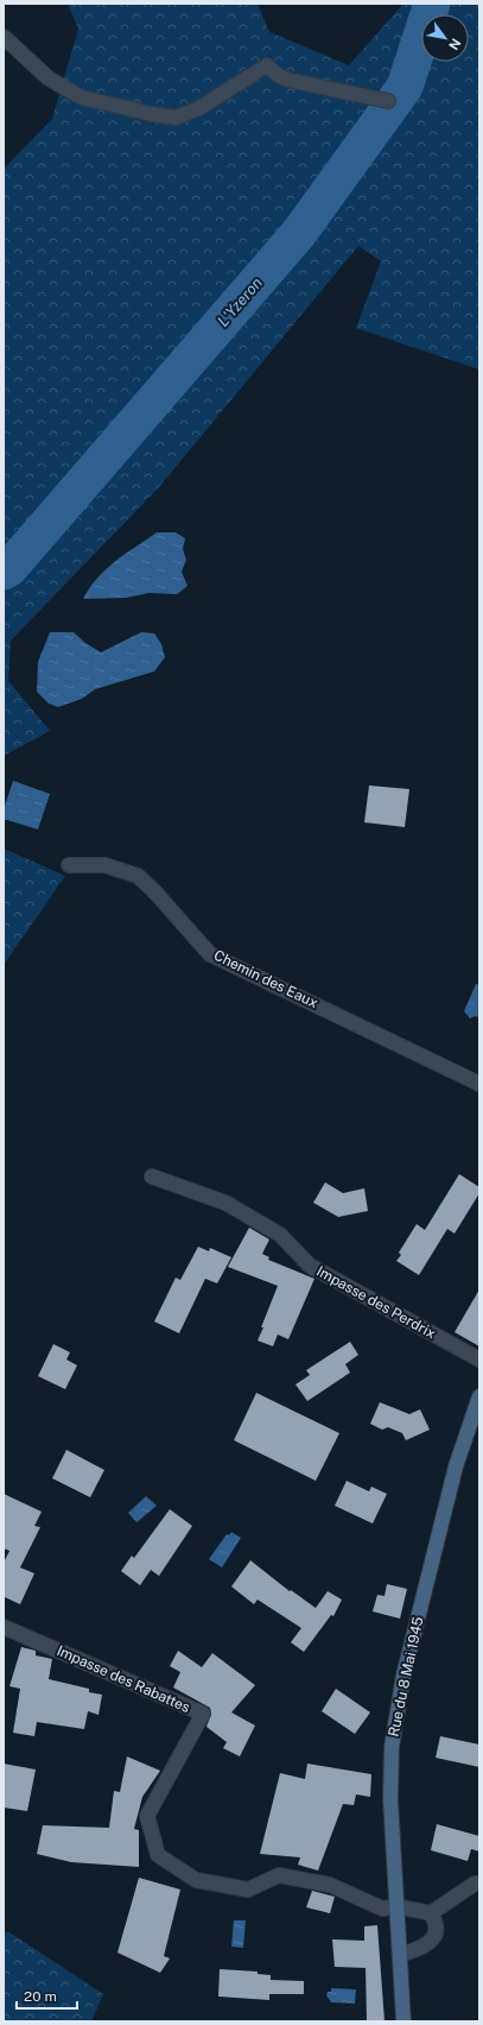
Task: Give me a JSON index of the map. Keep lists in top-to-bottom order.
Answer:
{
  "streets": {
    "main road": ["Rue du 8 Mai 1945"],
    "street": ["Chemin des Eaux", "Impasse des Perdrix", "Impasse des Rabattes"]
  },
  "crossings": [
    ["Rue du 8 Mai 1945", "Impasse des Rabattes"]
  ],
  "water": ["L'Yzeron"],
  "scale_bar": "20 m",
  "north": "bottom right"
}
